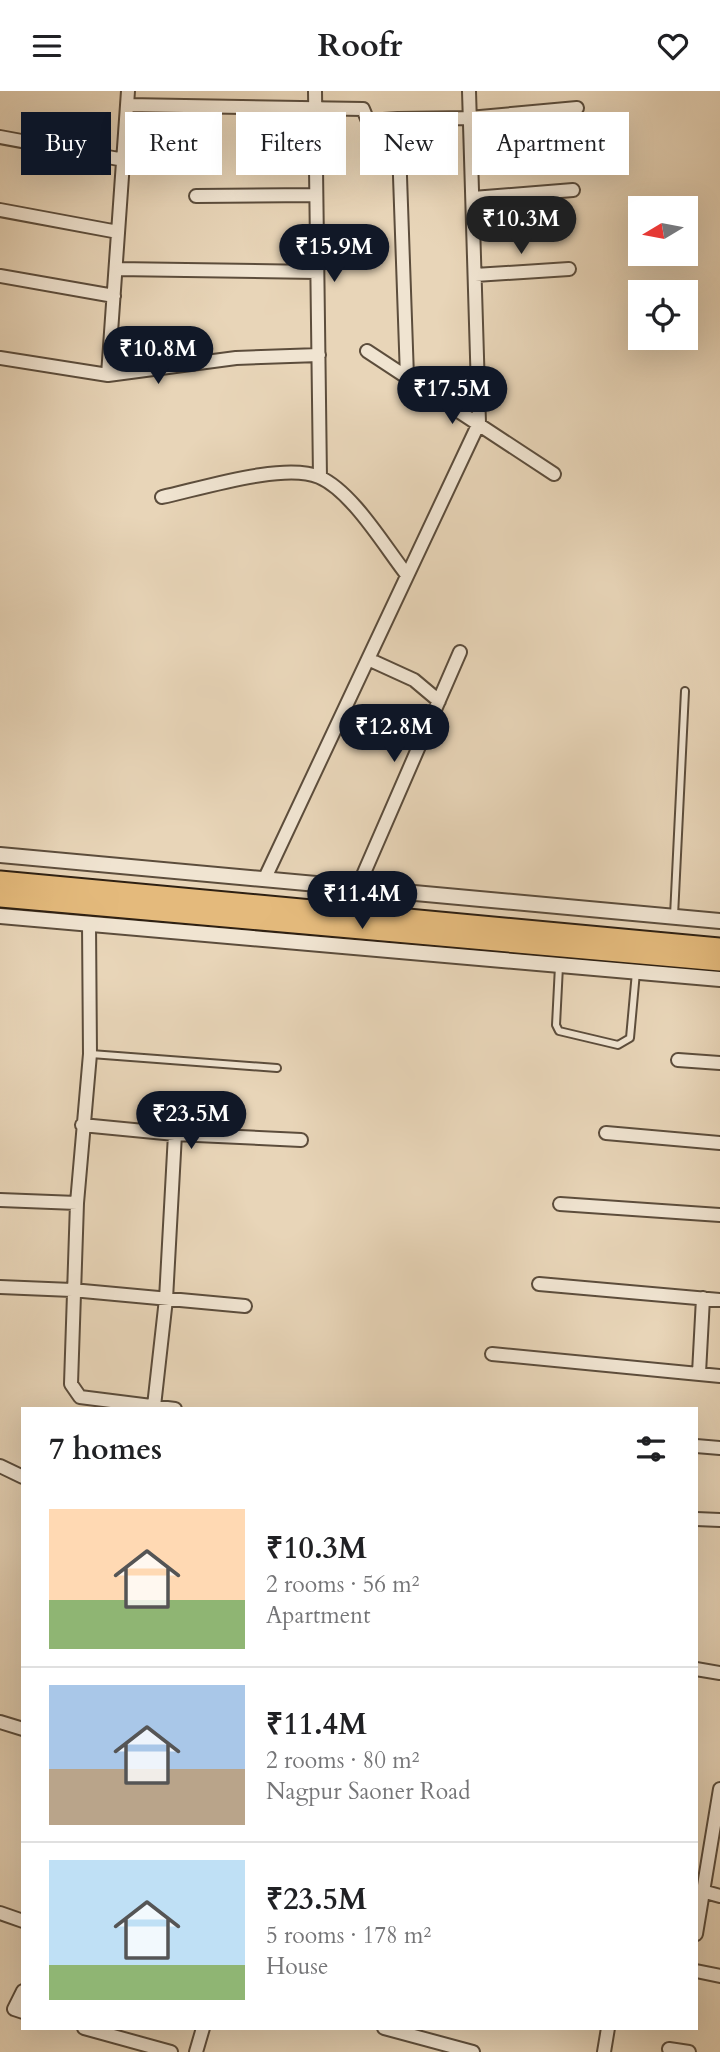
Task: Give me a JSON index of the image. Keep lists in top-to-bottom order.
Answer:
{
  "north": "left",
  "page": {
    "header": "Roofr",
    "chip": [
      "Buy",
      "Rent",
      "Filters",
      "New",
      "Apartment"
    ],
    "price": [
      "₹10.3M",
      "₹15.9M",
      "₹10.8M",
      "₹17.5M",
      "₹12.8M",
      "₹11.4M",
      "₹23.5M"
    ],
    "heading": "7 homes",
    "list": [
      {
        "name": "₹10.3M",
        "note": "2 rooms · 56 m² · Apartment"
      },
      {
        "name": "₹11.4M",
        "note": "2 rooms · 80 m² · Nagpur Saoner Road"
      },
      {
        "name": "₹23.5M",
        "note": "5 rooms · 178 m² · House"
      }
    ]
  }
}
